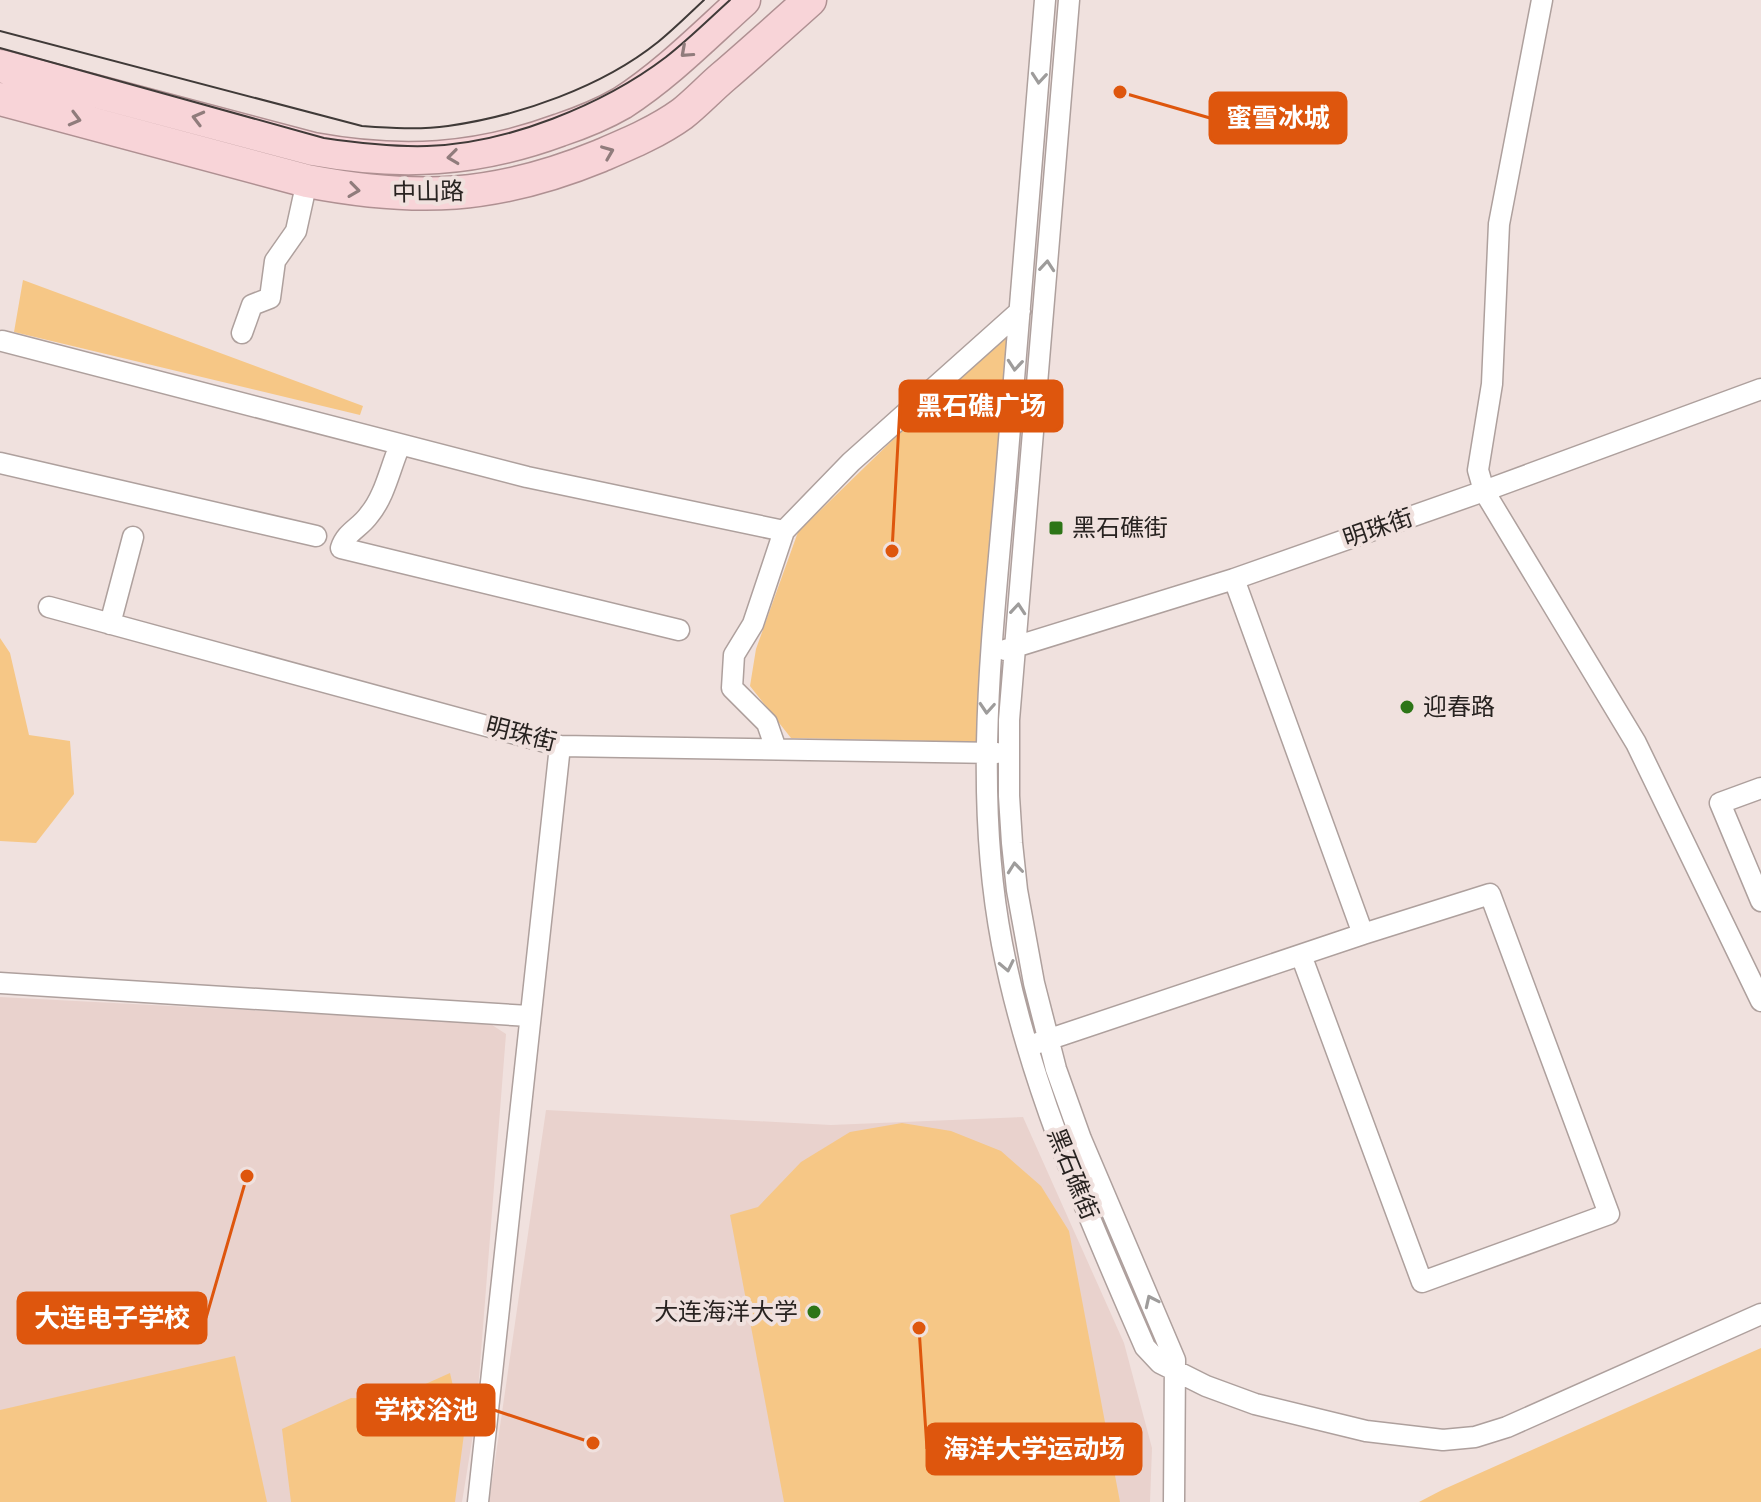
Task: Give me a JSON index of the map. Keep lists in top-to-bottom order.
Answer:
{
  "streets": {
    "highway": ["中山路"],
    "street": ["明珠街", "黑石礁街"]
  },
  "crossings": [
    ["明珠街", "黑石礁街"]
  ],
  "places": {
    "other": [
      "蜜雪冰城",
      "黑石礁广场",
      "迎春路",
      "大连电子学校",
      "大连海洋大学",
      "海洋大学运动场",
      "学校浴池"
    ],
    "transit": ["黑石礁街"]
  }
}
